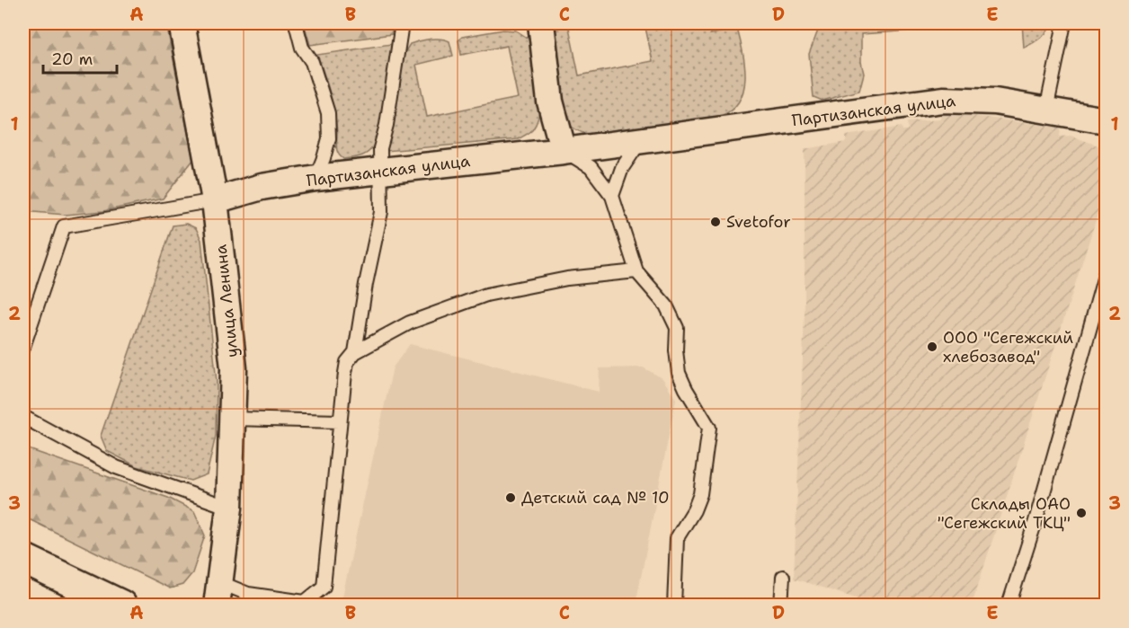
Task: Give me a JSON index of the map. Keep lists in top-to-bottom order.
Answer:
{
  "streets": {
    "street": ["Партизанская улица", "улица Ленина"]
  },
  "crossings": [
    ["Партизанская улица", "улица Ленина"]
  ],
  "places": [
    "Svetofor",
    "ООО \"Сегежский хлебозавод\"",
    "Детский сад № 10",
    "Склады ОАО \"Сегежский ТКЦ\""
  ],
  "scale_bar": "20 m",
  "grid": {
    "columns": [
      "A",
      "B",
      "C",
      "D",
      "E"
    ],
    "rows": ["1", "2", "3"]
  }
}
